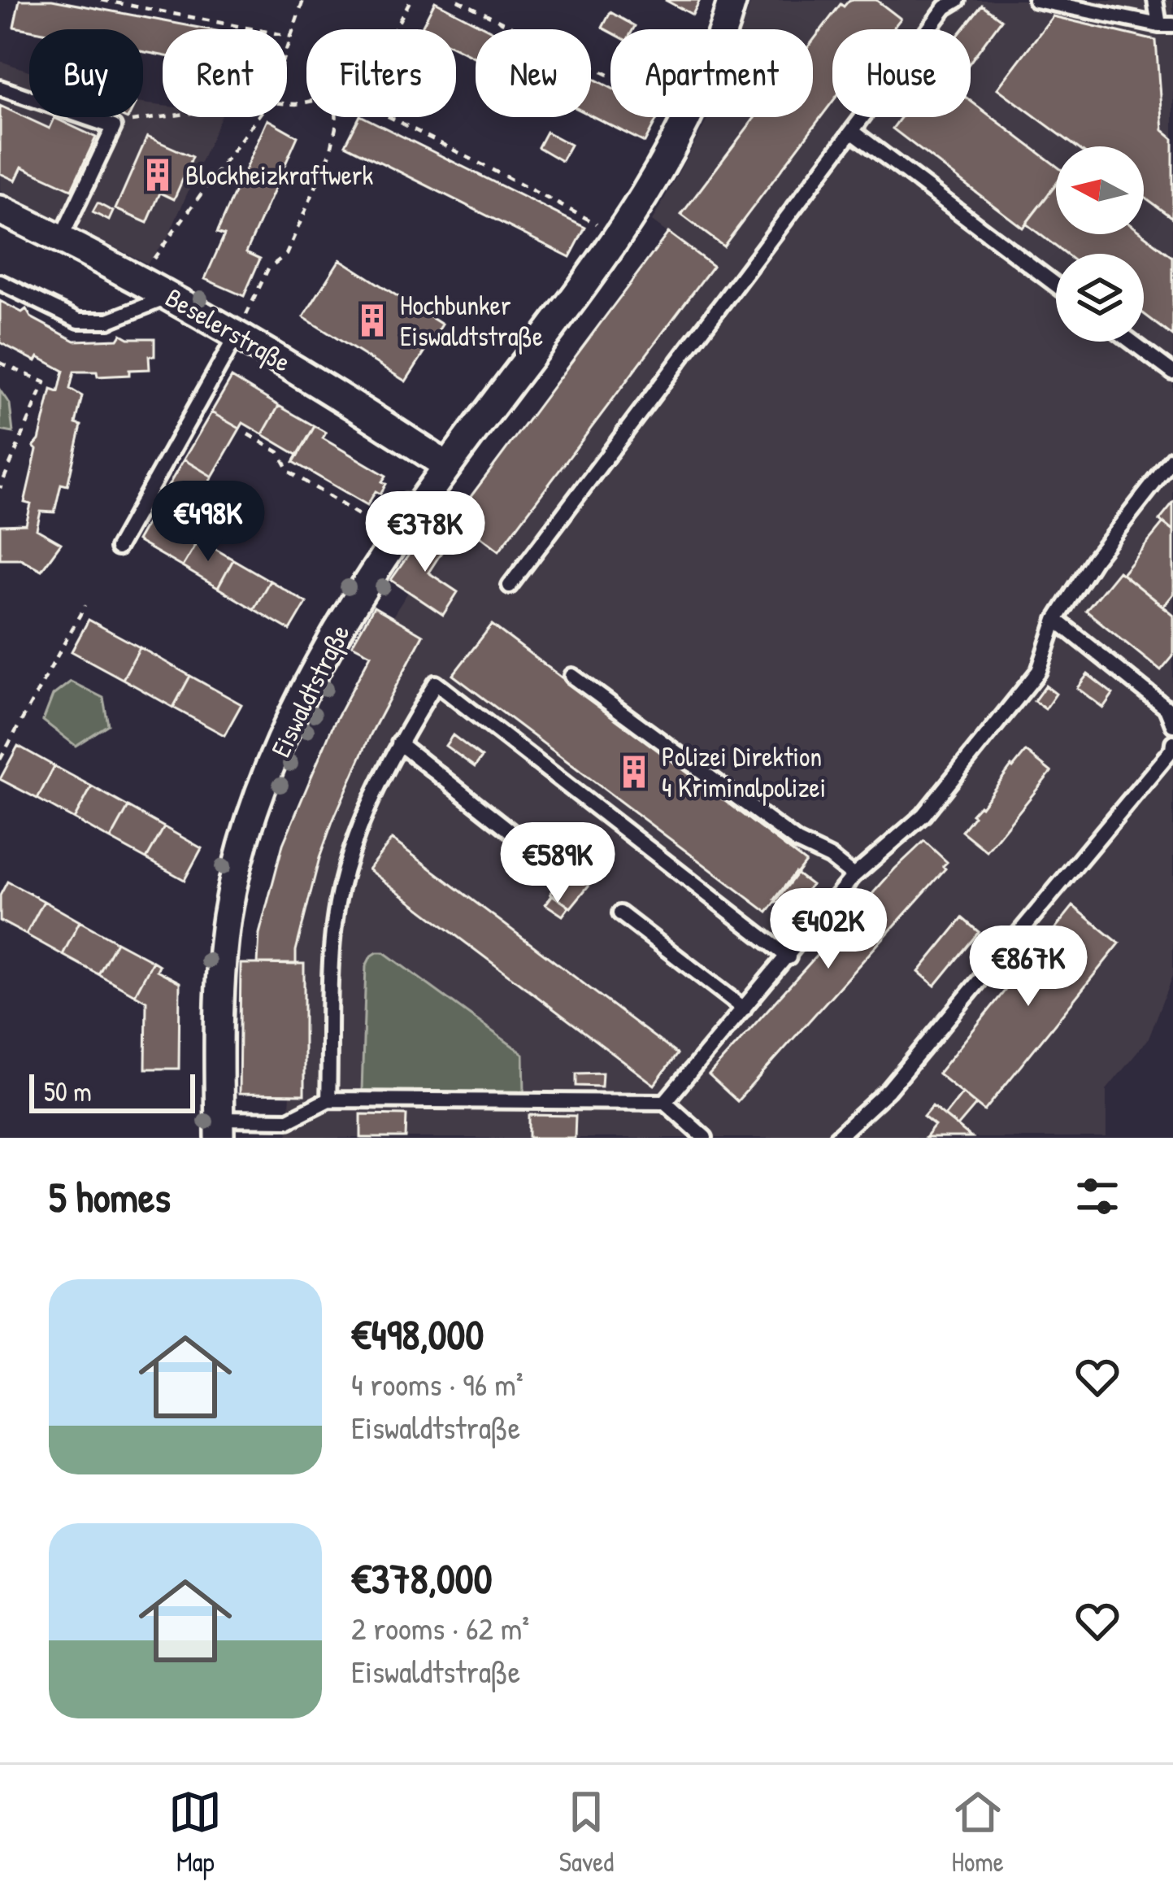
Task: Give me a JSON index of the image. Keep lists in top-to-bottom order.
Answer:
{
  "streets": {
    "street": ["Beselerstraße", "Eiswaldtstraße"]
  },
  "crossings": [
    ["Beselerstraße", "Eiswaldtstraße"]
  ],
  "places": {
    "building": ["Blockheizkraftwerk", "Hochbunker Eiswaldtstraße", "Polizei Direktion 4 Kriminalpolizei"]
  },
  "scale_bar": "50 m",
  "north": "left",
  "page": {
    "chip": [
      "Buy",
      "Rent",
      "Filters",
      "New",
      "Apartment",
      "House"
    ],
    "price": [
      "€498K",
      "€378K",
      "€589K",
      "€402K",
      "€867K"
    ],
    "scale": "50 m",
    "heading": "5 homes",
    "list": [
      {
        "name": "€498,000",
        "note": "4 rooms · 96 m² · Eiswaldtstraße"
      },
      {
        "name": "€378,000",
        "note": "2 rooms · 62 m² · Eiswaldtstraße"
      }
    ],
    "tabs": ["Map", "Saved", "Home"]
  }
}
